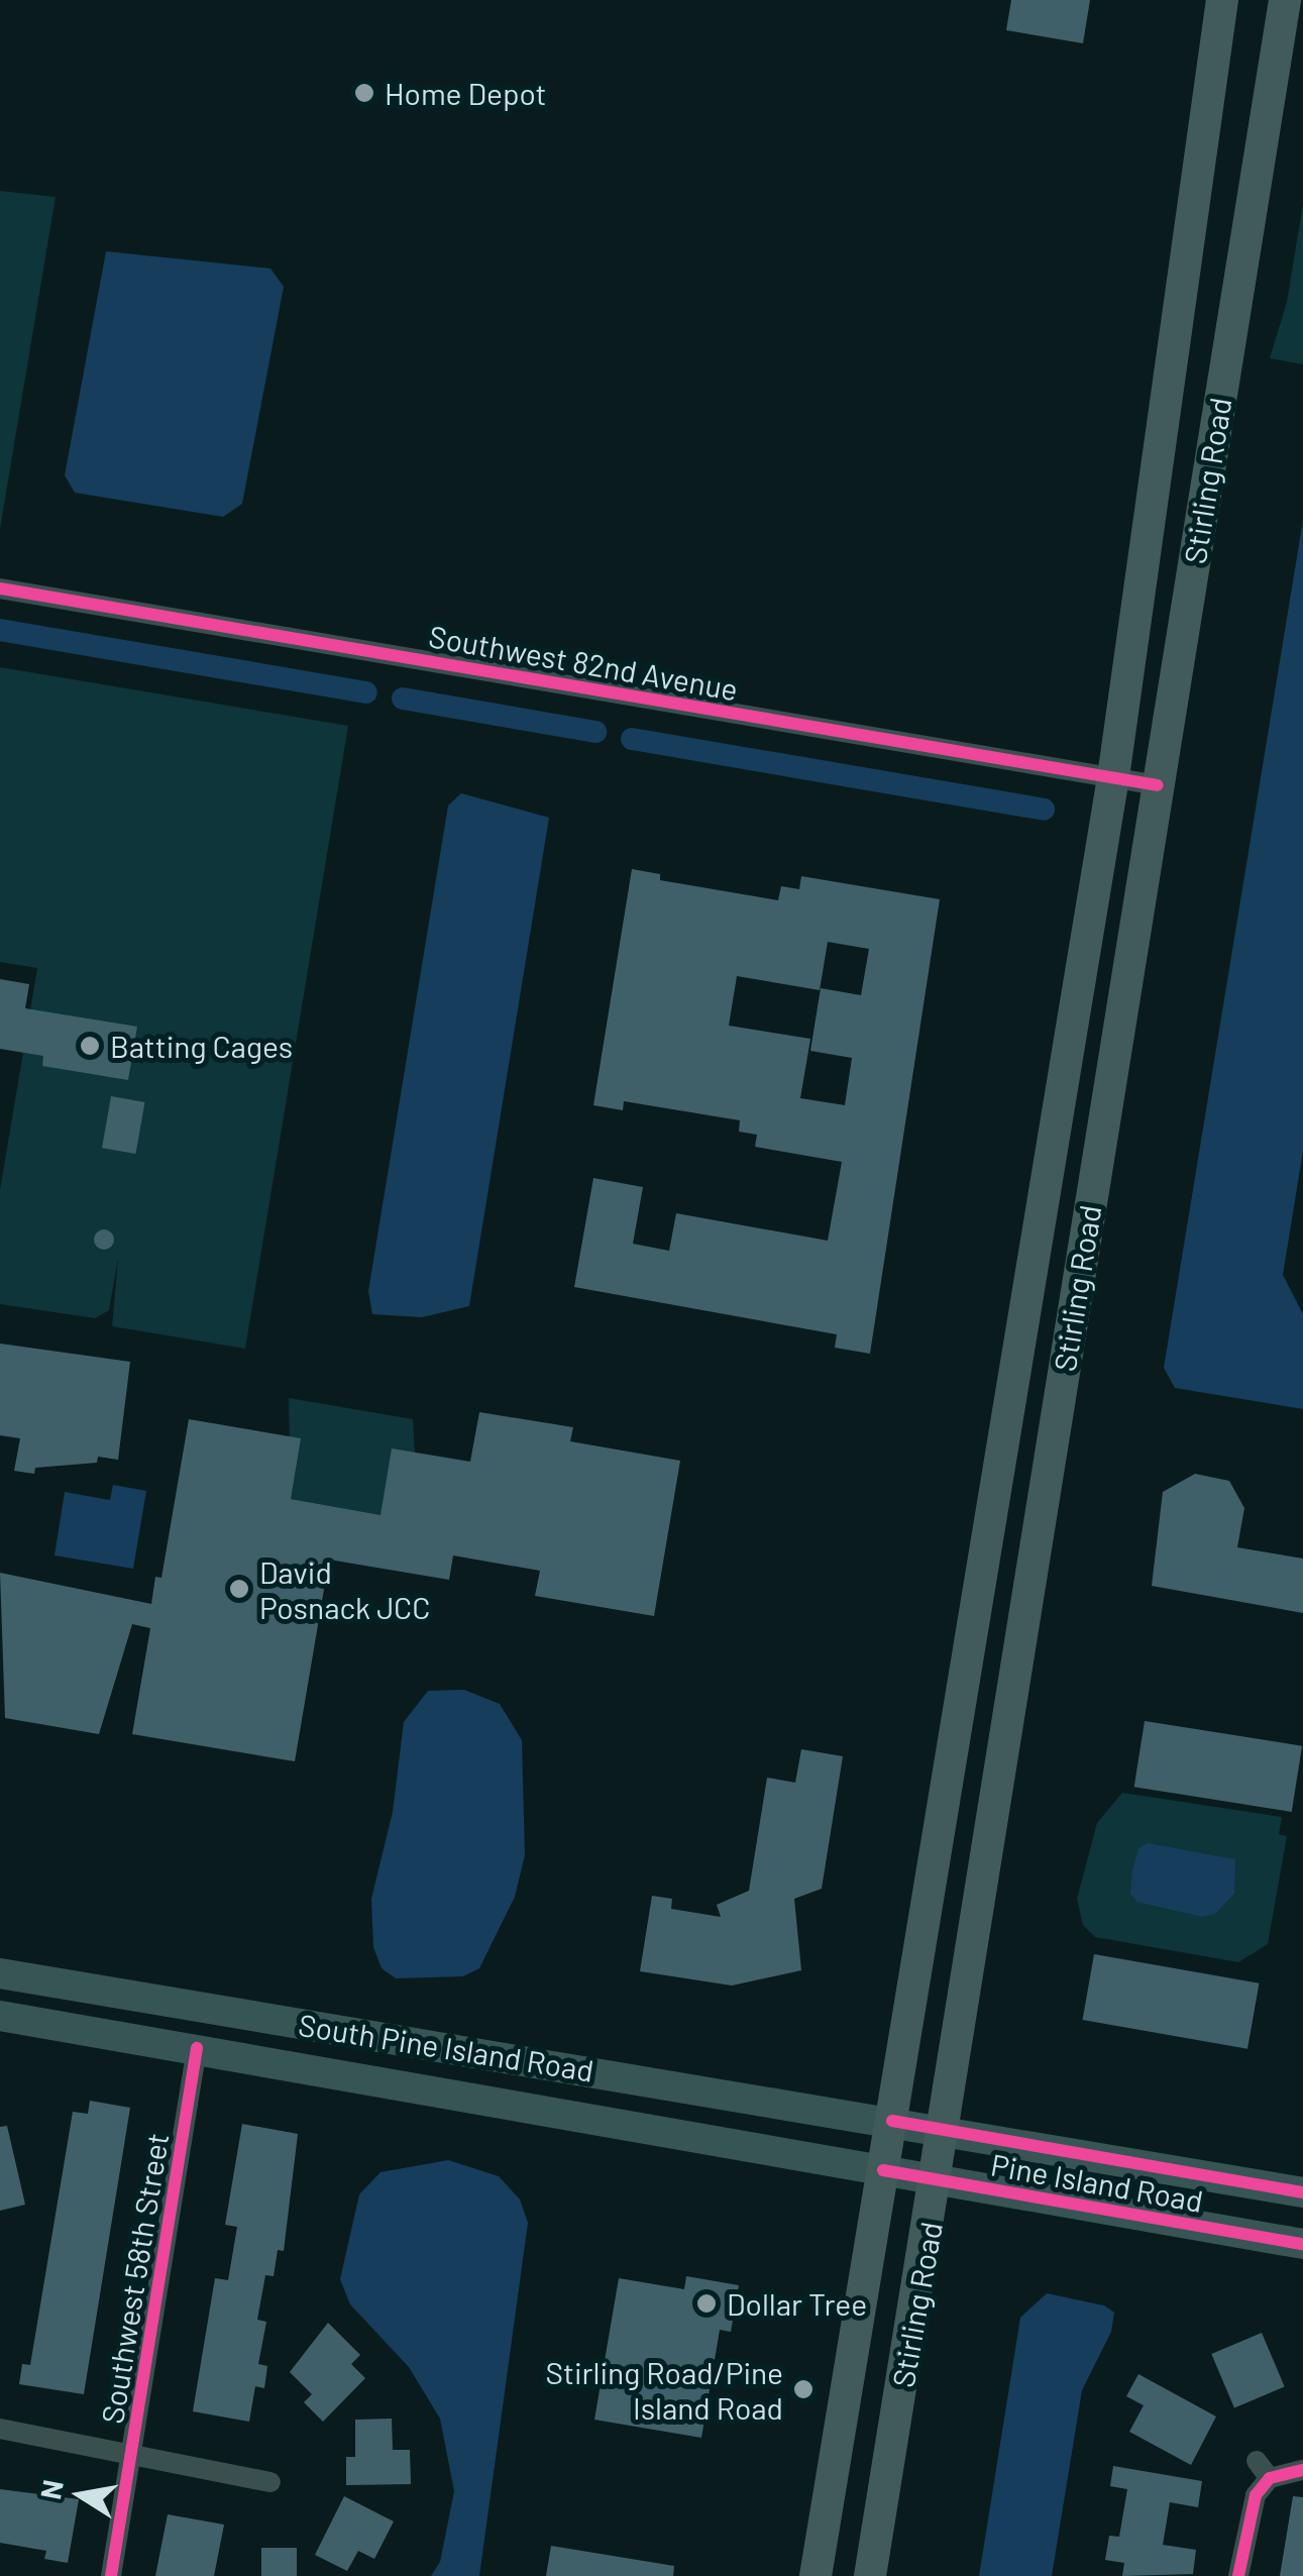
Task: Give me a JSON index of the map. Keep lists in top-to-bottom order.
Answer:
{
  "streets": {
    "main road": ["Stirling Road", "South Pine Island Road", "Pine Island Road"],
    "street": ["Southwest 82nd Avenue", "Southwest 58th Street"]
  },
  "crossings": [
    ["Stirling Road", "Southwest 82nd Avenue"],
    ["Stirling Road", "South Pine Island Road"],
    ["Stirling Road", "Pine Island Road"],
    ["South Pine Island Road", "Pine Island Road"],
    ["South Pine Island Road", "Southwest 58th Street"]
  ],
  "places": [
    "Home Depot",
    "Batting Cages",
    "David Posnack JCC",
    "Dollar Tree",
    "Stirling Road/Pine Island Road"
  ],
  "north": "left"
}
